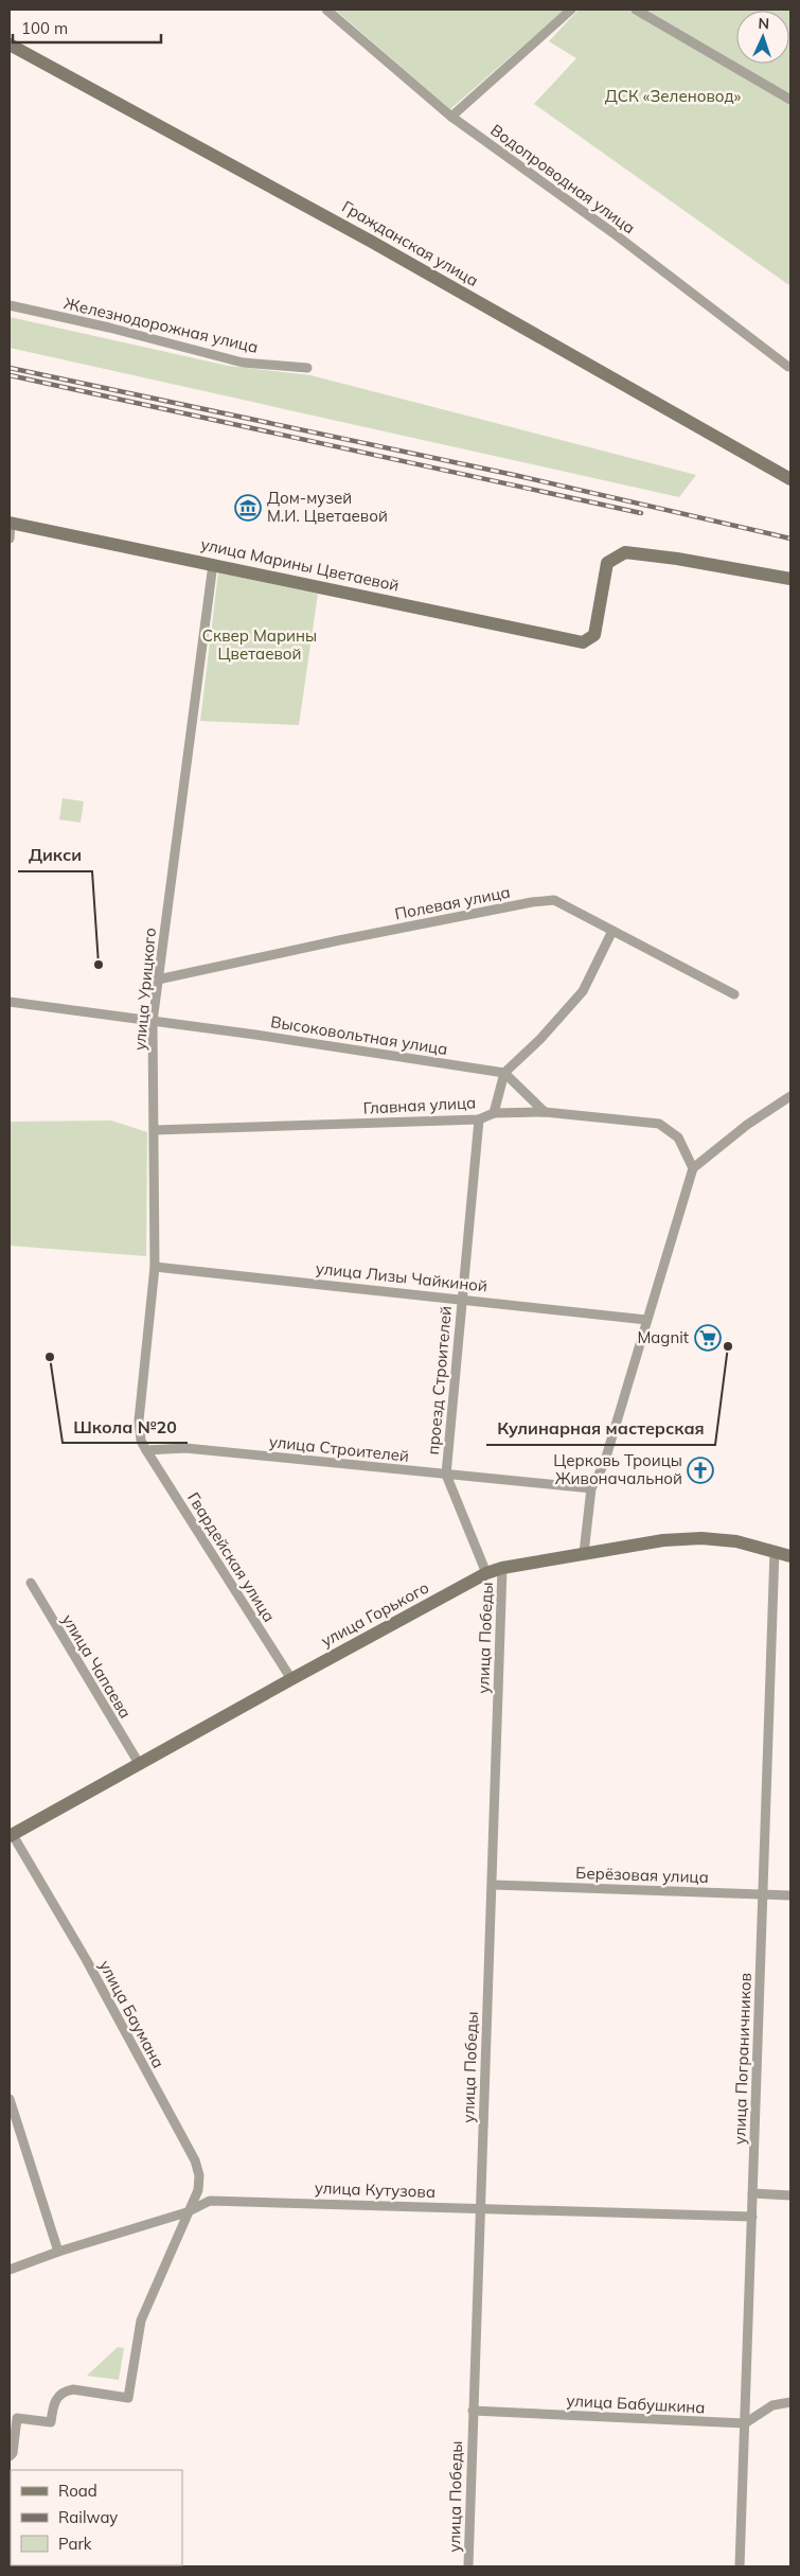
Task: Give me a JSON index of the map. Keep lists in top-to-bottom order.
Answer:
{
  "streets": {
    "street": [
      "Водопроводная улица",
      "Гражданская улица",
      "Железнодорожная улица",
      "улица Марины Цветаевой",
      "Полевая улица",
      "улица Урицкого",
      "Высоковольтная улица",
      "Главная улица",
      "улица Лизы Чайкиной",
      "проезд Строителей",
      "улица Строителей",
      "Гвардейская улица",
      "улица Горького",
      "улица Победы",
      "улица Чапаева",
      "Берёзовая улица",
      "улица Баумана",
      "улица Пограничников",
      "улица Кутузова",
      "улица Бабушкина"
    ]
  },
  "crossings": [
    ["улица Марины Цветаевой", "улица Урицкого"],
    ["Полевая улица", "улица Урицкого"],
    ["улица Урицкого", "Высоковольтная улица"],
    ["улица Урицкого", "Главная улица"],
    ["улица Урицкого", "улица Лизы Чайкиной"],
    ["улица Урицкого", "улица Строителей"],
    ["улица Урицкого", "Гвардейская улица"],
    ["Главная улица", "проезд Строителей"],
    ["улица Лизы Чайкиной", "проезд Строителей"],
    ["проезд Строителей", "улица Строителей"],
    ["проезд Строителей", "улица Горького"],
    ["улица Строителей", "Гвардейская улица"],
    ["Гвардейская улица", "улица Горького"],
    ["улица Горького", "улица Победы"],
    ["улица Горького", "улица Чапаева"],
    ["улица Горького", "улица Баумана"],
    ["улица Горького", "улица Пограничников"],
    ["улица Победы", "Берёзовая улица"],
    ["улица Победы", "улица Кутузова"],
    ["улица Победы", "улица Бабушкина"],
    ["Берёзовая улица", "улица Пограничников"],
    ["улица Баумана", "улица Кутузова"],
    ["улица Пограничников", "улица Кутузова"],
    ["улица Пограничников", "улица Бабушкина"]
  ],
  "parks": ["ДСК «Зеленовод»", "Сквер Марины Цветаевой"],
  "places": {
    "museum": ["Дом-музей М.И. Цветаевой"],
    "other": ["Дикси", "Кулинарная мастерская", "Школа №20"],
    "supermarket": ["Magnit"],
    "church": ["Церковь Троицы Живоначальной"]
  },
  "legend": ["Road", "Railway", "Park"],
  "scale_bar": "100 m",
  "north": "top"
}
